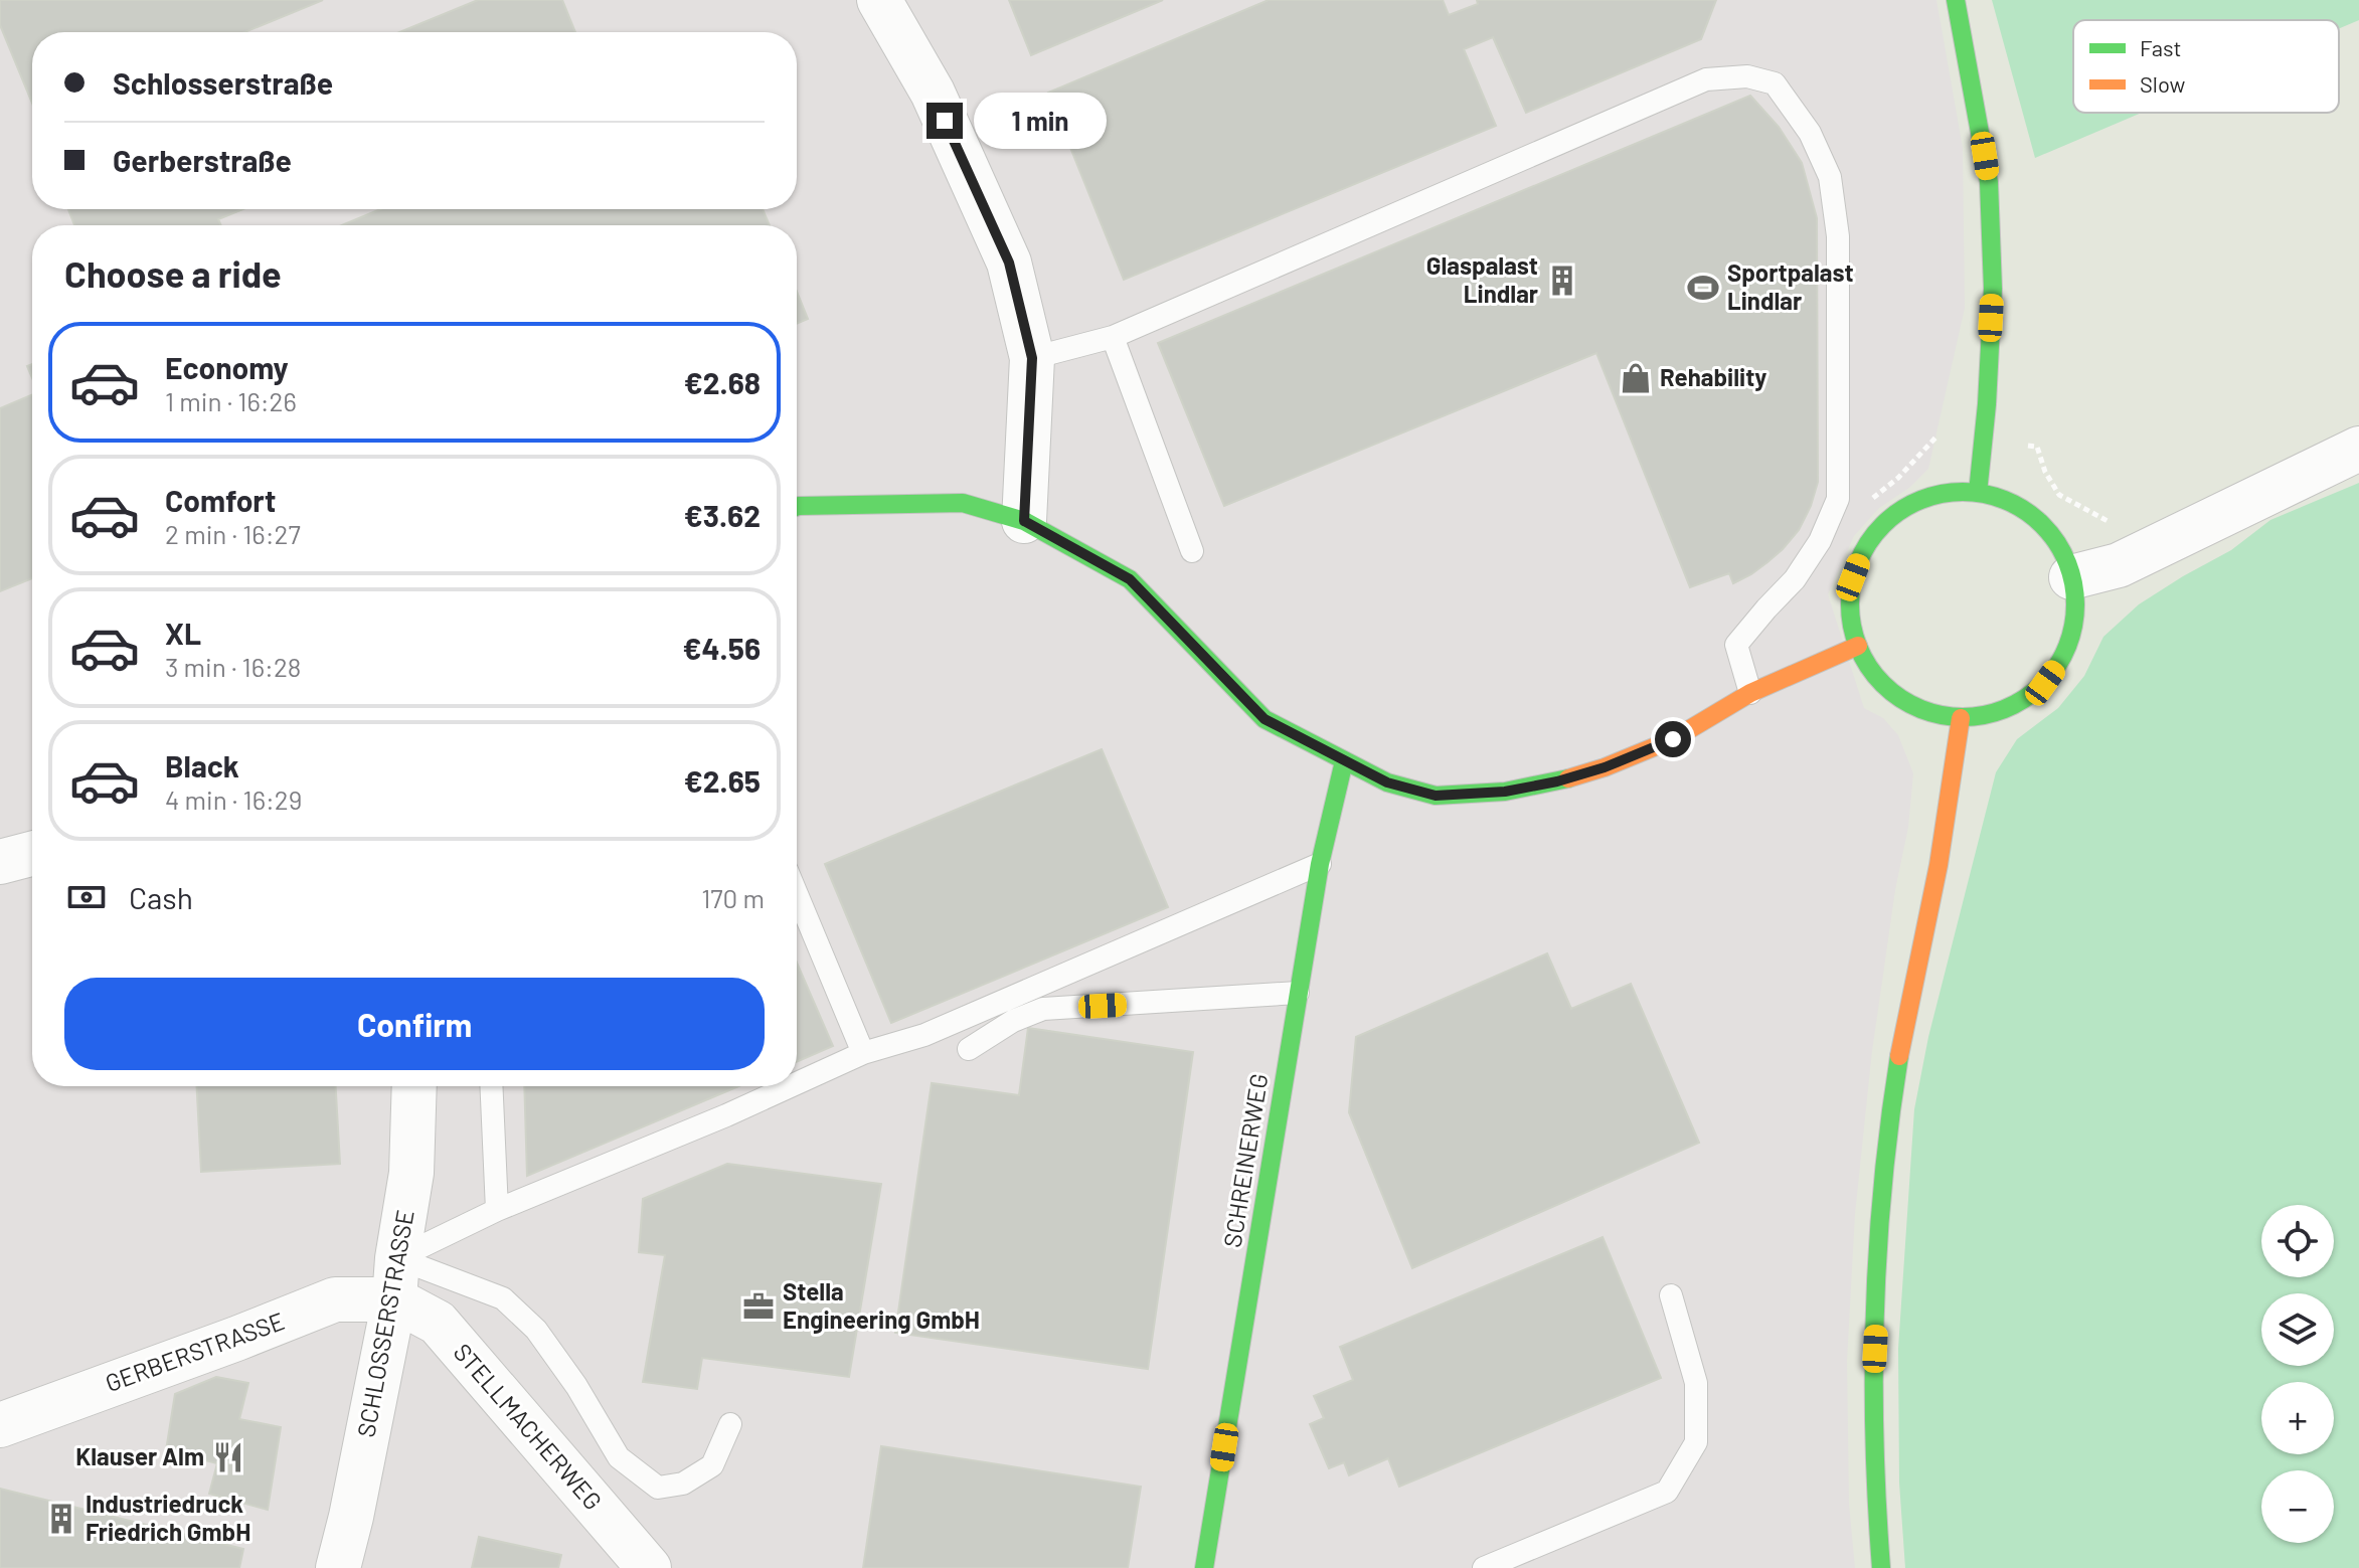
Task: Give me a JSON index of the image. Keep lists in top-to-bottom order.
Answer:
{
  "streets": {
    "main road": ["SCHREINERWEG"],
    "street": ["SCHLOSSERSTRASSE", "GERBERSTRASSE", "STELLMACHERWEG"]
  },
  "crossings": [
    ["SCHLOSSERSTRASSE", "GERBERSTRASSE"],
    ["SCHLOSSERSTRASSE", "STELLMACHERWEG"],
    ["GERBERSTRASSE", "STELLMACHERWEG"]
  ],
  "places": {
    "building": ["Glaspalast Lindlar", "Industriedruck Friedrich GmbH"],
    "sports": ["Sportpalast Lindlar"],
    "shop": ["Rehability"],
    "office": ["Stella Engineering GmbH"],
    "restaurant": ["Klauser Alm"]
  },
  "legend": ["Fast", "Slow"],
  "page": {
    "banner": ["Schlosserstraße", "Gerberstraße"],
    "bubble": "1 min",
    "heading": "Choose a ride",
    "list": [
      {
        "name": "Economy",
        "note": "1 min · 16:26",
        "value": "€2.68"
      },
      {
        "name": "Comfort",
        "note": "2 min · 16:27",
        "value": "€3.62"
      },
      {
        "name": "XL",
        "note": "3 min · 16:28",
        "value": "€4.56"
      },
      {
        "name": "Black",
        "note": "4 min · 16:29",
        "value": "€2.65"
      }
    ],
    "pay": ["Cash", "170 m"],
    "buttons": "Confirm",
    "map_buttons": ["+", "−"]
  }
}
